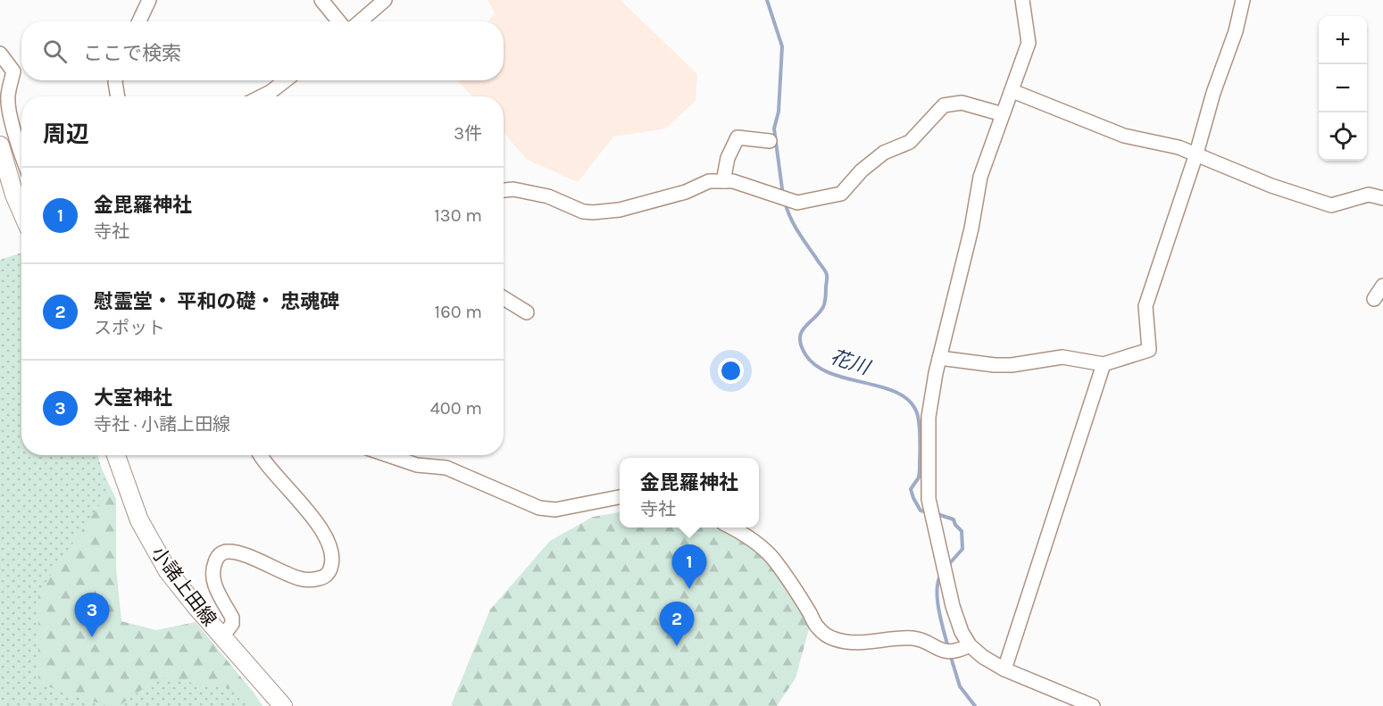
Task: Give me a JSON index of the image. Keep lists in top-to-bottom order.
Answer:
{
  "streets": {
    "main road": ["小諸上田線"]
  },
  "water": ["花川"],
  "page": {
    "map_buttons": ["+", "−"],
    "search": "ここで検索",
    "heading": ["周辺", "3件"],
    "list": [
      {
        "mark": "1",
        "name": "金毘羅神社",
        "note": "寺社",
        "value": "130 m"
      },
      {
        "mark": "2",
        "name": "慰霊堂・ 平和の礎・ 忠魂碑",
        "note": "スポット",
        "value": "160 m"
      },
      {
        "mark": "3",
        "name": "大室神社",
        "note": "寺社 · 小諸上田線",
        "value": "400 m"
      }
    ],
    "popup": ["金毘羅神社", "寺社"],
    "pins": ["1", "3", "2"]
  }
}
